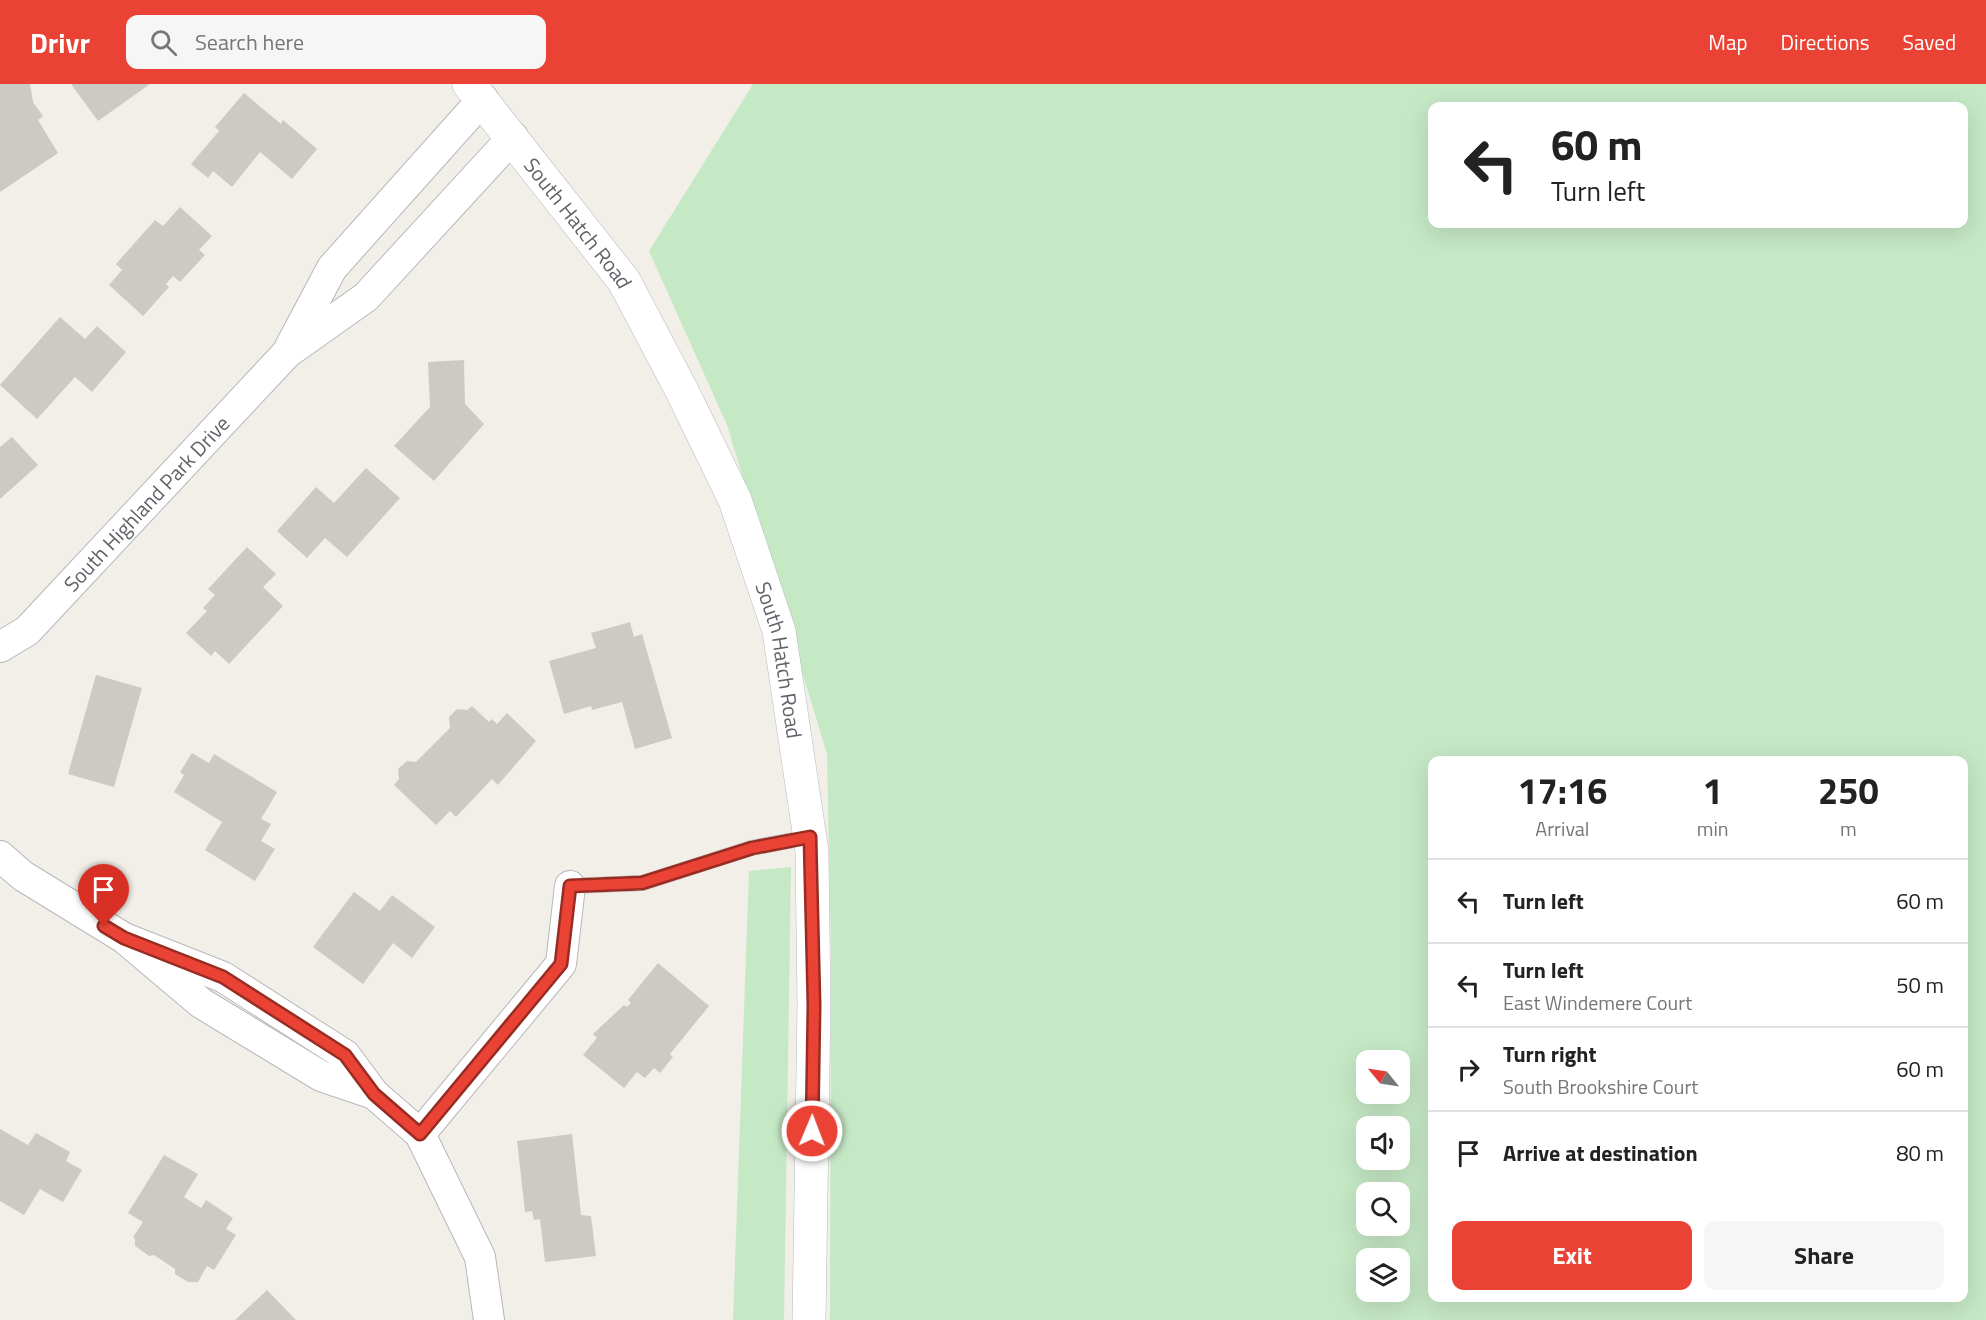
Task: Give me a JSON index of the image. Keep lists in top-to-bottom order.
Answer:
{
  "streets": {
    "main road": ["South Hatch Road"],
    "street": ["South Highland Park Drive"]
  },
  "crossings": [
    ["South Hatch Road", "South Highland Park Drive"]
  ],
  "north": "top left",
  "page": {
    "header": "Drivr",
    "search": "Search here",
    "nav": ["Map", "Directions", "Saved"],
    "turn": ["60 m", "Turn left"],
    "eta": [
      "17:16",
      "Arrival",
      "1",
      "min",
      "250",
      "m"
    ],
    "list": [
      {
        "name": "Turn left",
        "value": "60 m"
      },
      {
        "name": "Turn left",
        "note": "East Windemere Court",
        "value": "50 m"
      },
      {
        "name": "Turn right",
        "note": "South Brookshire Court",
        "value": "60 m"
      },
      {
        "name": "Arrive at destination",
        "value": "80 m"
      }
    ],
    "buttons": ["Exit", "Share"]
  }
}
